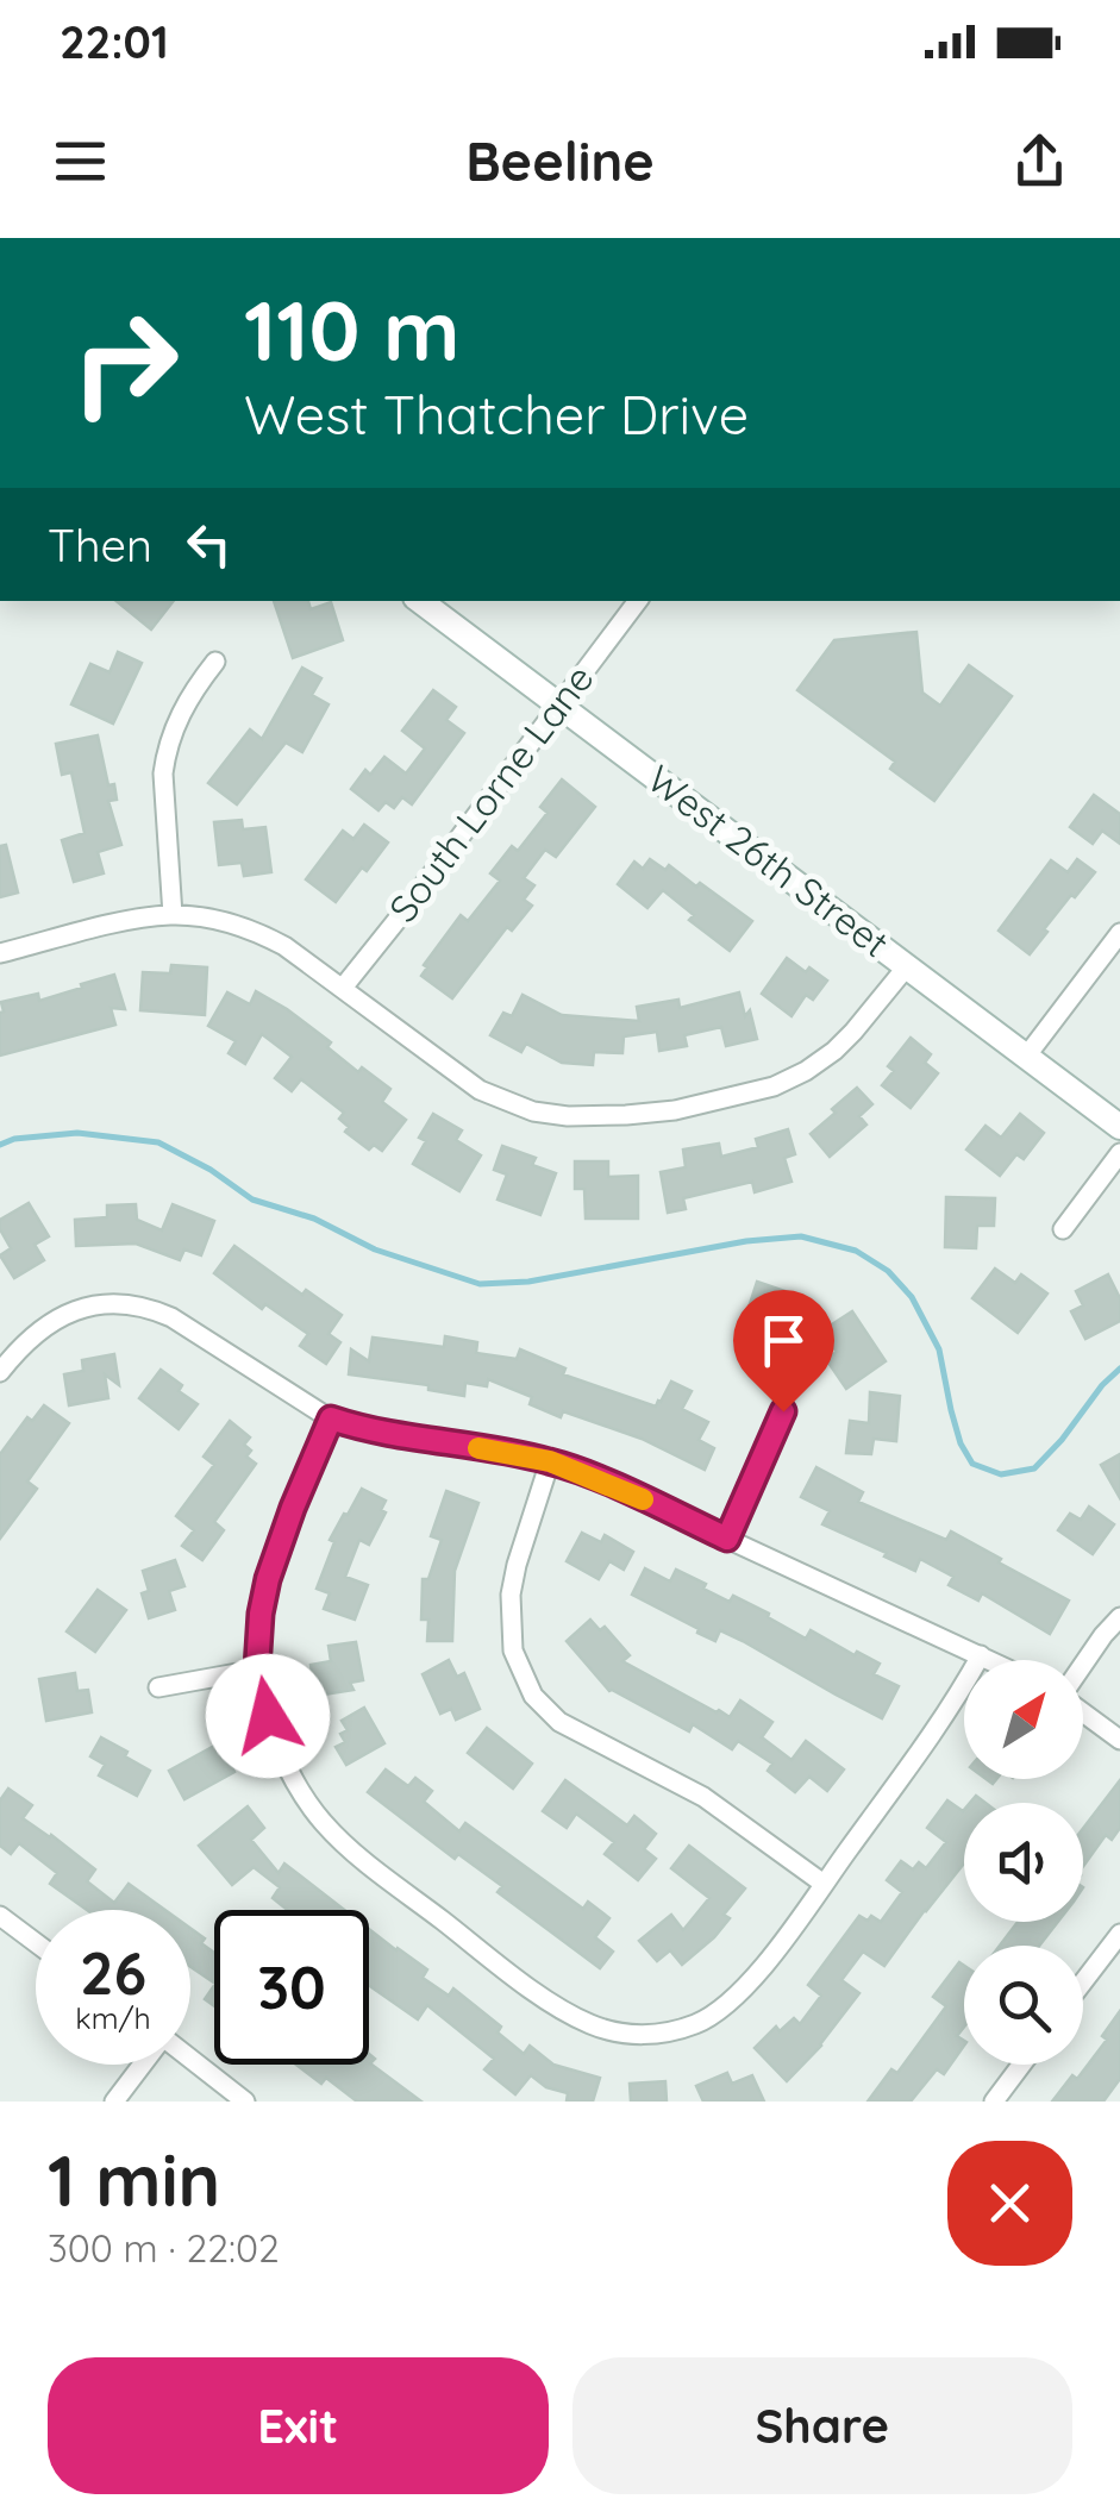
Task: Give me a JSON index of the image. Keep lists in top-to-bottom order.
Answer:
{
  "streets": {
    "main road": ["West 26th Street"],
    "street": ["South Lorne Lane"]
  },
  "crossings": [
    ["South Lorne Lane", "West 26th Street"]
  ],
  "north": "top right",
  "page": {
    "status": "22:01",
    "header": "Beeline",
    "turn": ["110 m", "West Thatcher Drive"],
    "then": "Then",
    "speed": "26 km/h",
    "limit": "30",
    "heading": ["1 min", "300 m · 22:02"],
    "buttons": ["Exit", "Share"]
  }
}
